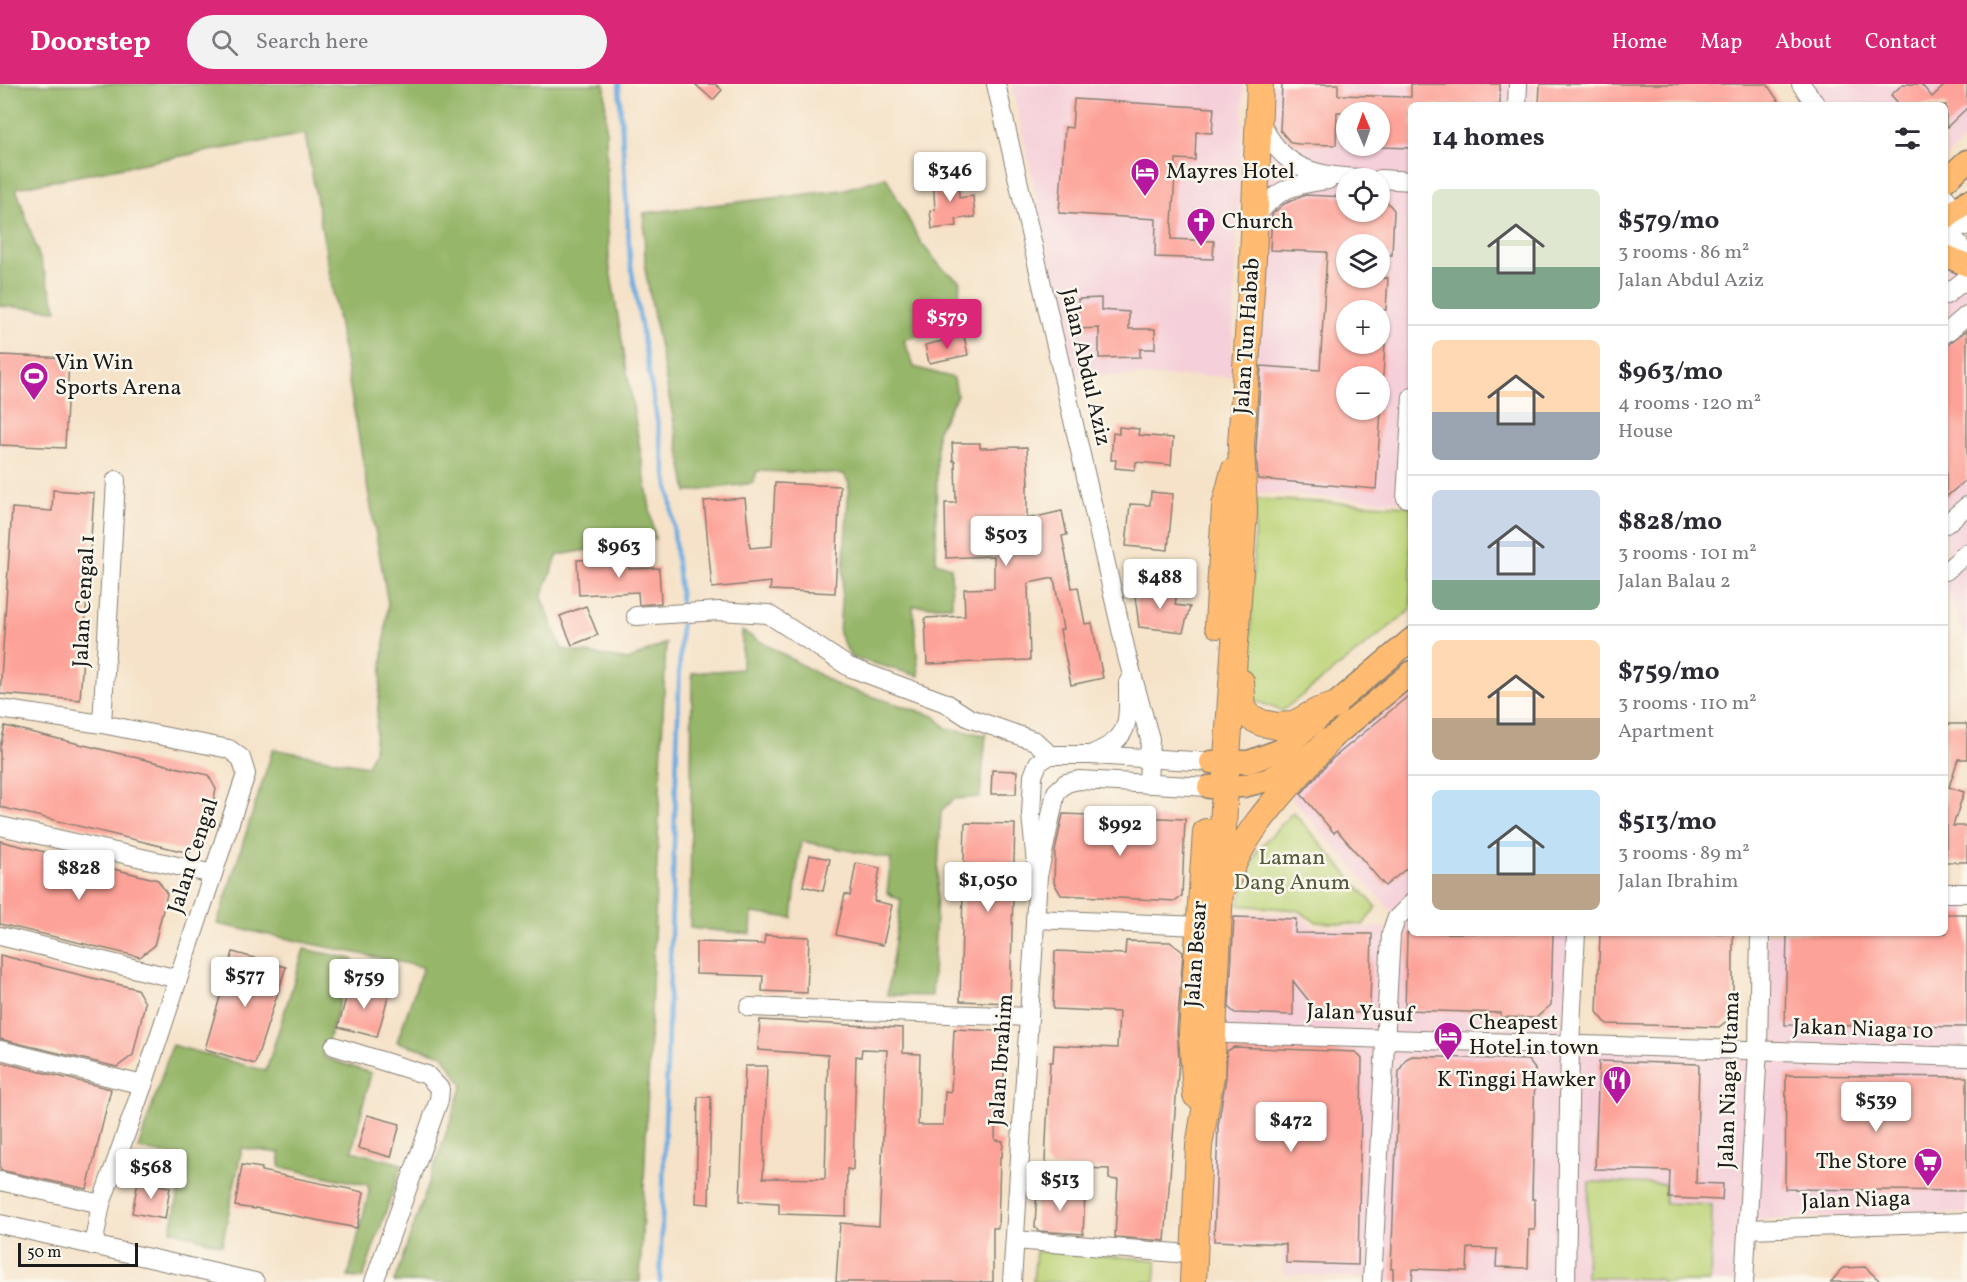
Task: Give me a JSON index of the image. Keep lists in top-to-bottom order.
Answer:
{
  "streets": {
    "highway": ["Jalan Tun Habab", "Jalan Besar"],
    "street": [
      "Jalan Abdul Aziz",
      "Jalan Cengal 1",
      "Jalan Cengal",
      "Jalan Yusuf",
      "Jakan Niaga 10",
      "Jalan Ibrahim",
      "Jalan Niaga Utama",
      "Jalan Niaga"
    ]
  },
  "crossings": [
    ["Jalan Tun Habab", "Jalan Besar"],
    ["Jalan Tun Habab", "Jalan Ibrahim"],
    ["Jalan Cengal 1", "Jalan Cengal"],
    ["Jalan Besar", "Jalan Yusuf"],
    ["Jalan Besar", "Jalan Ibrahim"],
    ["Jalan Yusuf", "Jakan Niaga 10"],
    ["Jalan Yusuf", "Jalan Niaga Utama"],
    ["Jakan Niaga 10", "Jalan Niaga Utama"],
    ["Jalan Niaga Utama", "Jalan Niaga"]
  ],
  "parks": ["Laman Dang Anum"],
  "places": {
    "hotel": ["Mayres Hotel", "Cheapest Hotel in town"],
    "church": ["Church"],
    "sports": ["Vin Win Sports Arena"],
    "restaurant": ["K Tinggi Hawker"],
    "supermarket": ["The Store"]
  },
  "scale_bar": "50 m",
  "north": "top",
  "page": {
    "header": "Doorstep",
    "search": "Search here",
    "nav": [
      "Home",
      "Map",
      "About",
      "Contact"
    ],
    "map_buttons": ["+", "−"],
    "heading": "14 homes",
    "price": [
      "$346",
      "$579",
      "$503",
      "$963",
      "$488",
      "$992",
      "$828",
      "$1,050",
      "$577",
      "$759",
      "$539",
      "$472",
      "$568",
      "$513"
    ],
    "list": [
      {
        "name": "$579/mo",
        "note": "3 rooms · 86 m² · Jalan Abdul Aziz"
      },
      {
        "name": "$963/mo",
        "note": "4 rooms · 120 m² · House"
      },
      {
        "name": "$828/mo",
        "note": "3 rooms · 101 m² · Jalan Balau 2"
      },
      {
        "name": "$759/mo",
        "note": "3 rooms · 110 m² · Apartment"
      },
      {
        "name": "$513/mo",
        "note": "3 rooms · 89 m² · Jalan Ibrahim"
      }
    ],
    "scale": "50 m"
  }
}
